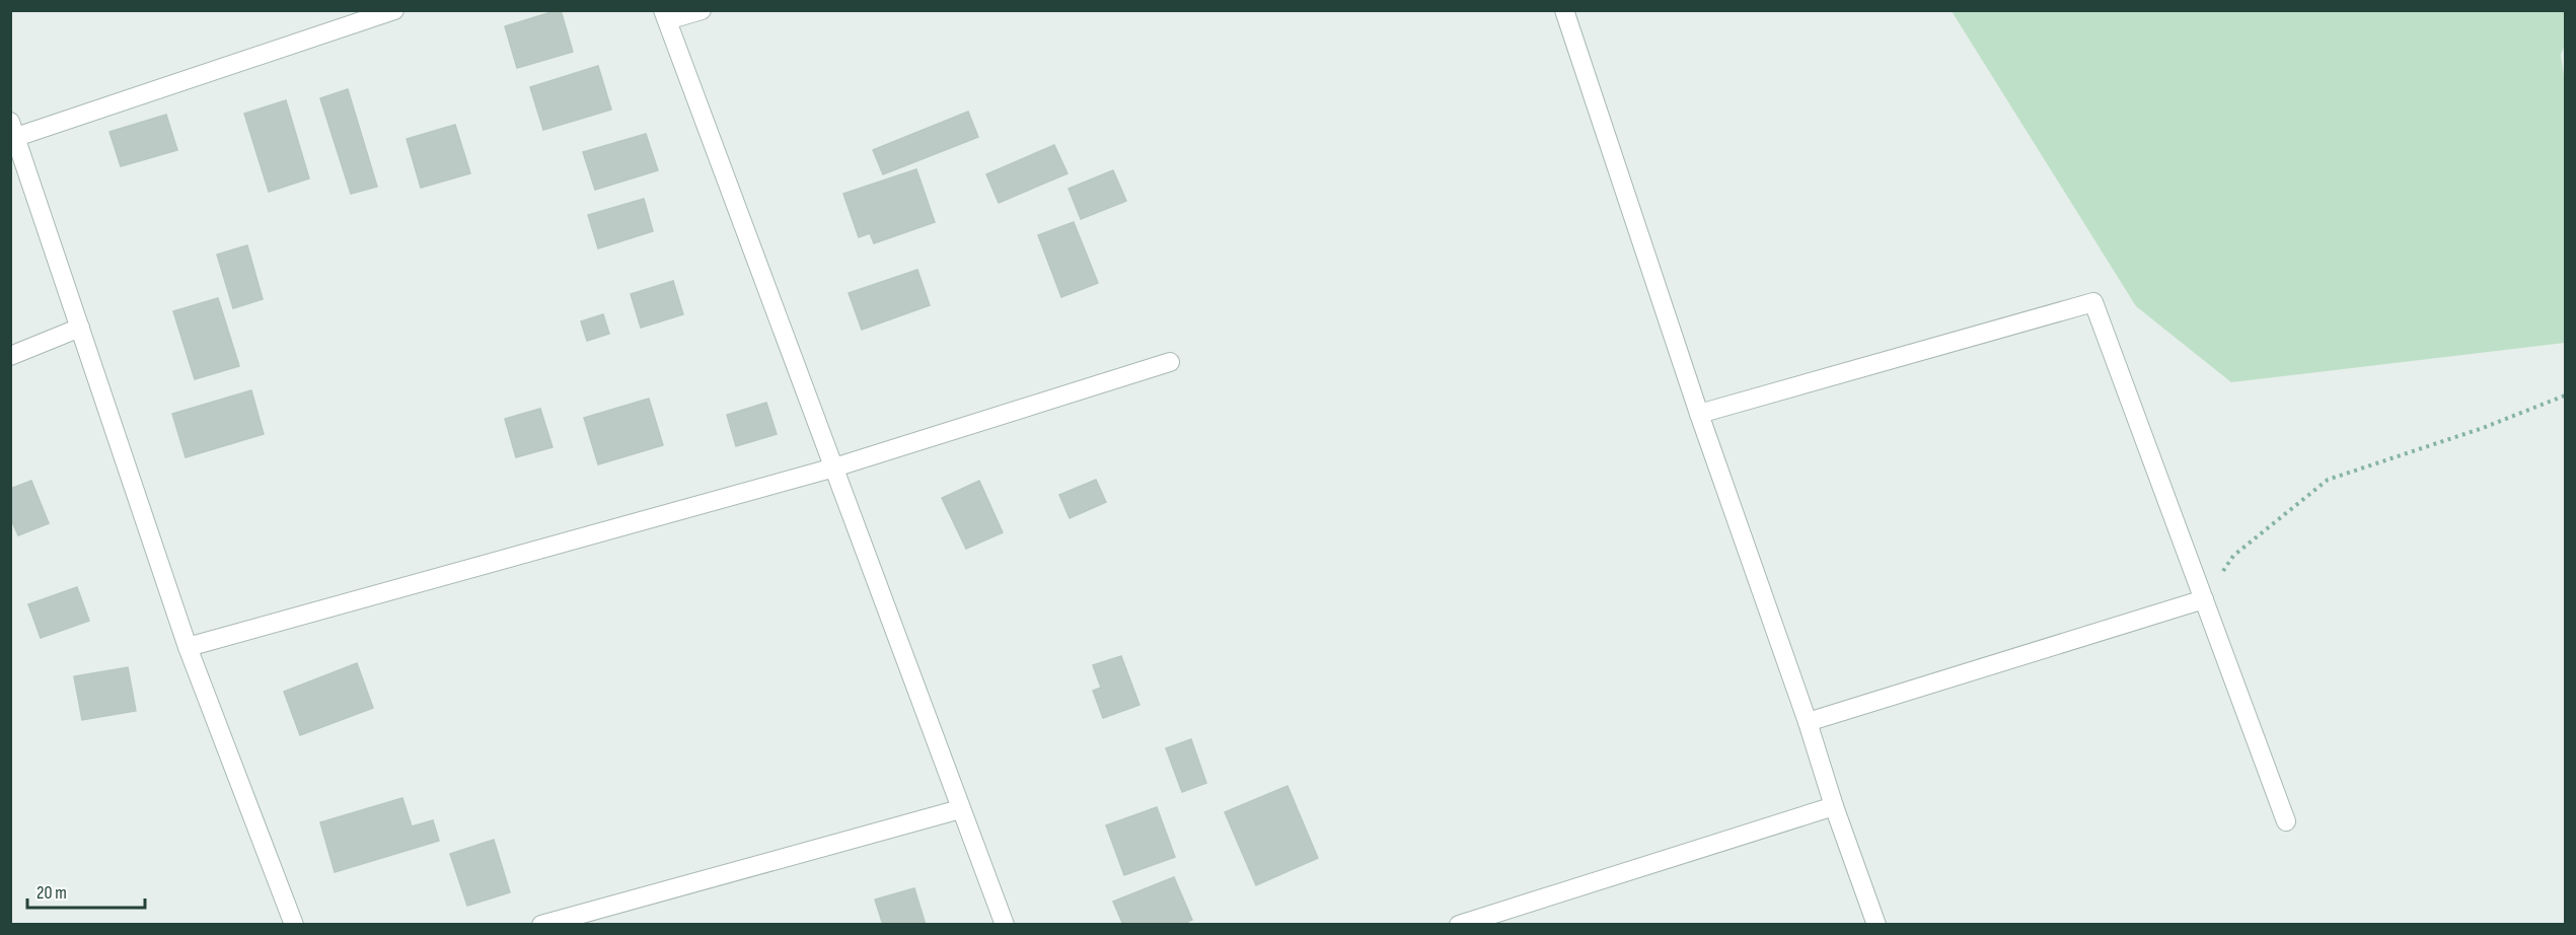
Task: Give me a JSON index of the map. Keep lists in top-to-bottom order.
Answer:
{
  "scale_bar": "20 m"
}
